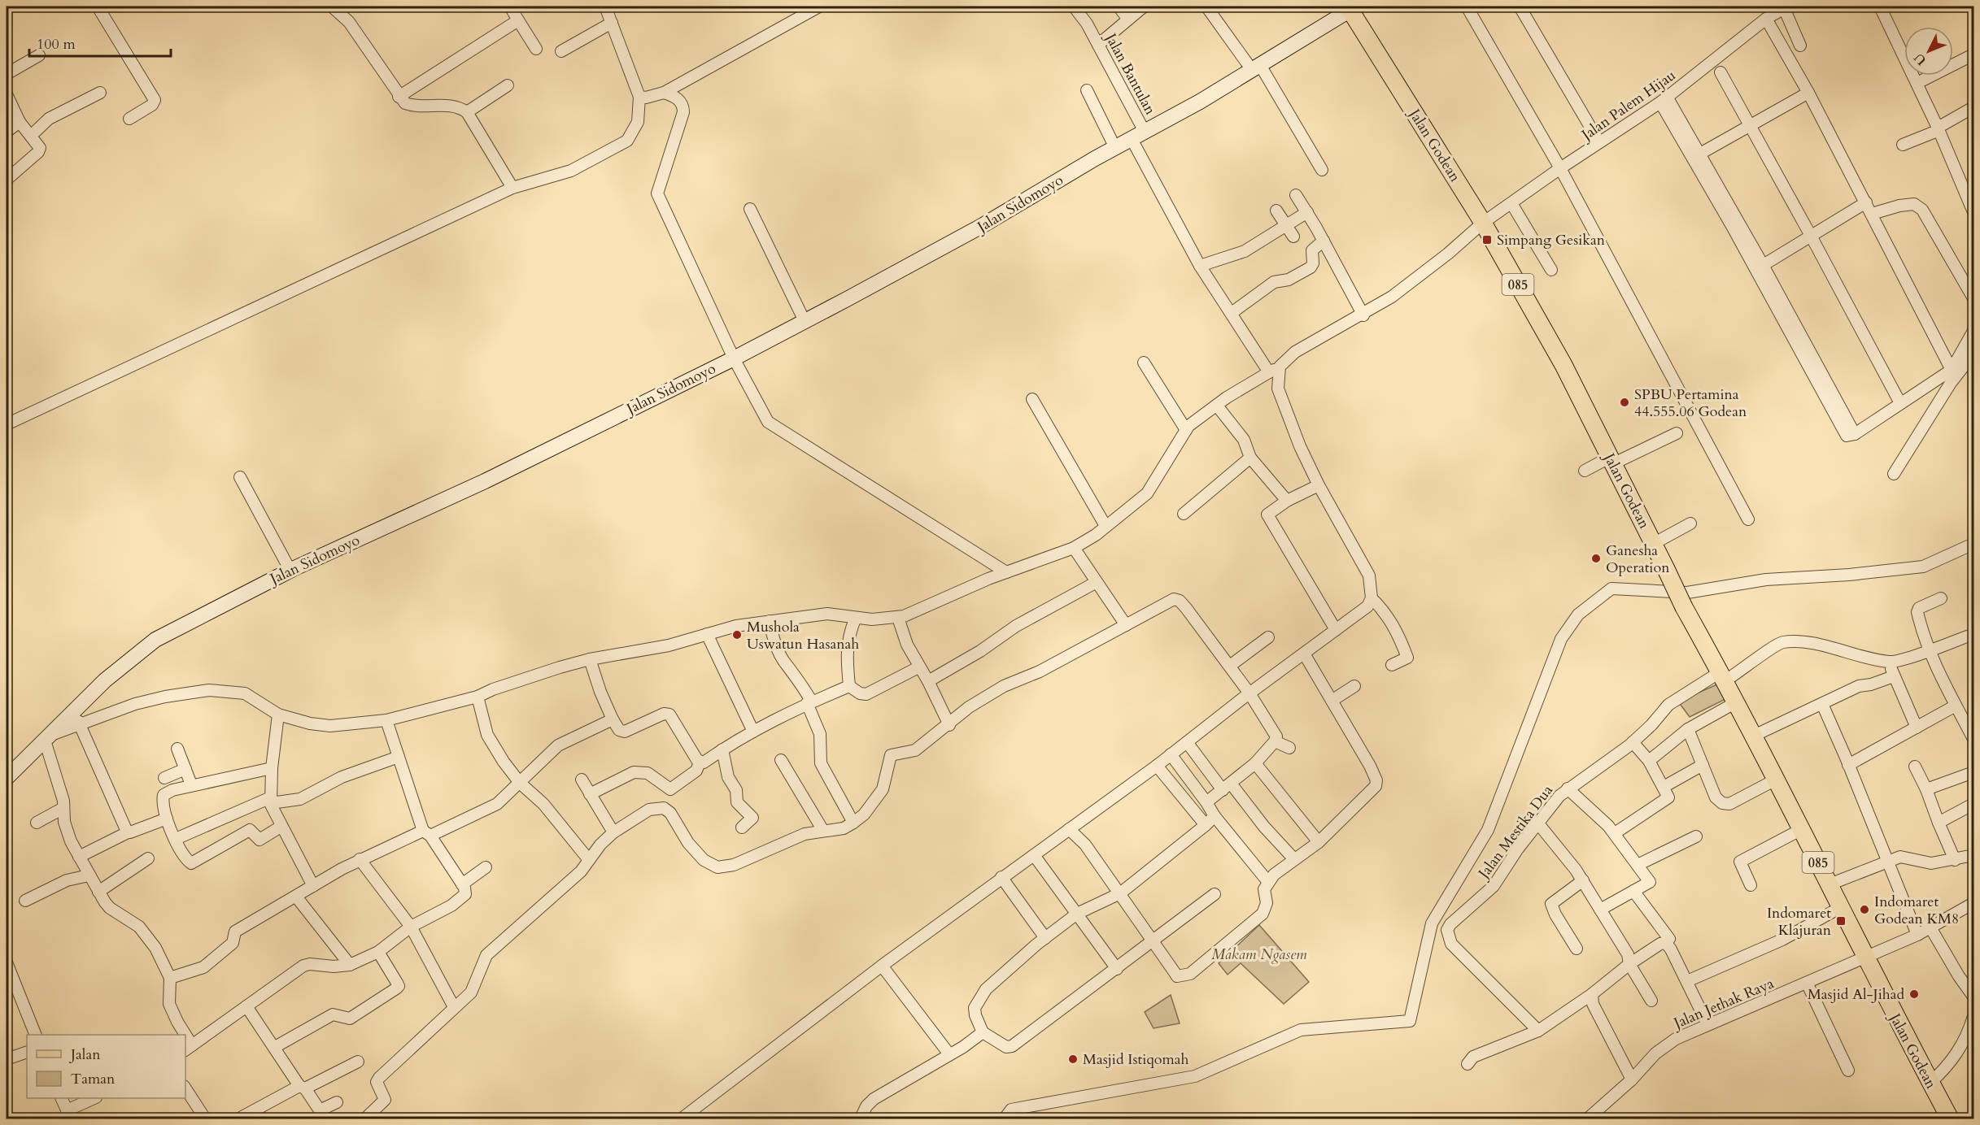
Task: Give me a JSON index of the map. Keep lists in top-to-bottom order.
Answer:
{
  "streets": {
    "main road": ["Jalan Godean", "Jalan Sidomoyo", "085"],
    "street": [
      "Jalan Bantulan",
      "Jalan Palem Hijau",
      "Jalan Mestika Dua",
      "Jalan Jethak Raya"
    ]
  },
  "crossings": [
    ["Jalan Bantulan", "Jalan Sidomoyo"],
    ["Jalan Palem Hijau", "Jalan Godean"],
    ["Jalan Godean", "Jalan Sidomoyo"],
    ["Jalan Godean", "Jalan Mestika Dua"],
    ["Jalan Godean", "Jalan Jethak Raya"]
  ],
  "parks": ["Makam Ngasem"],
  "places": {
    "transit": ["Simpang Gesikan", "Indomaret Klajuran"],
    "other": [
      "SPBU Pertamina 44.555.06 Godean",
      "Ganesha Operation",
      "Mushola Uswatun Hasanah",
      "Indomaret Godean KM8",
      "Masjid Al-Jihad",
      "Masjid Istiqomah"
    ]
  },
  "legend": ["Jalan", "Taman"],
  "scale_bar": "100 m",
  "north": "bottom left"
}
